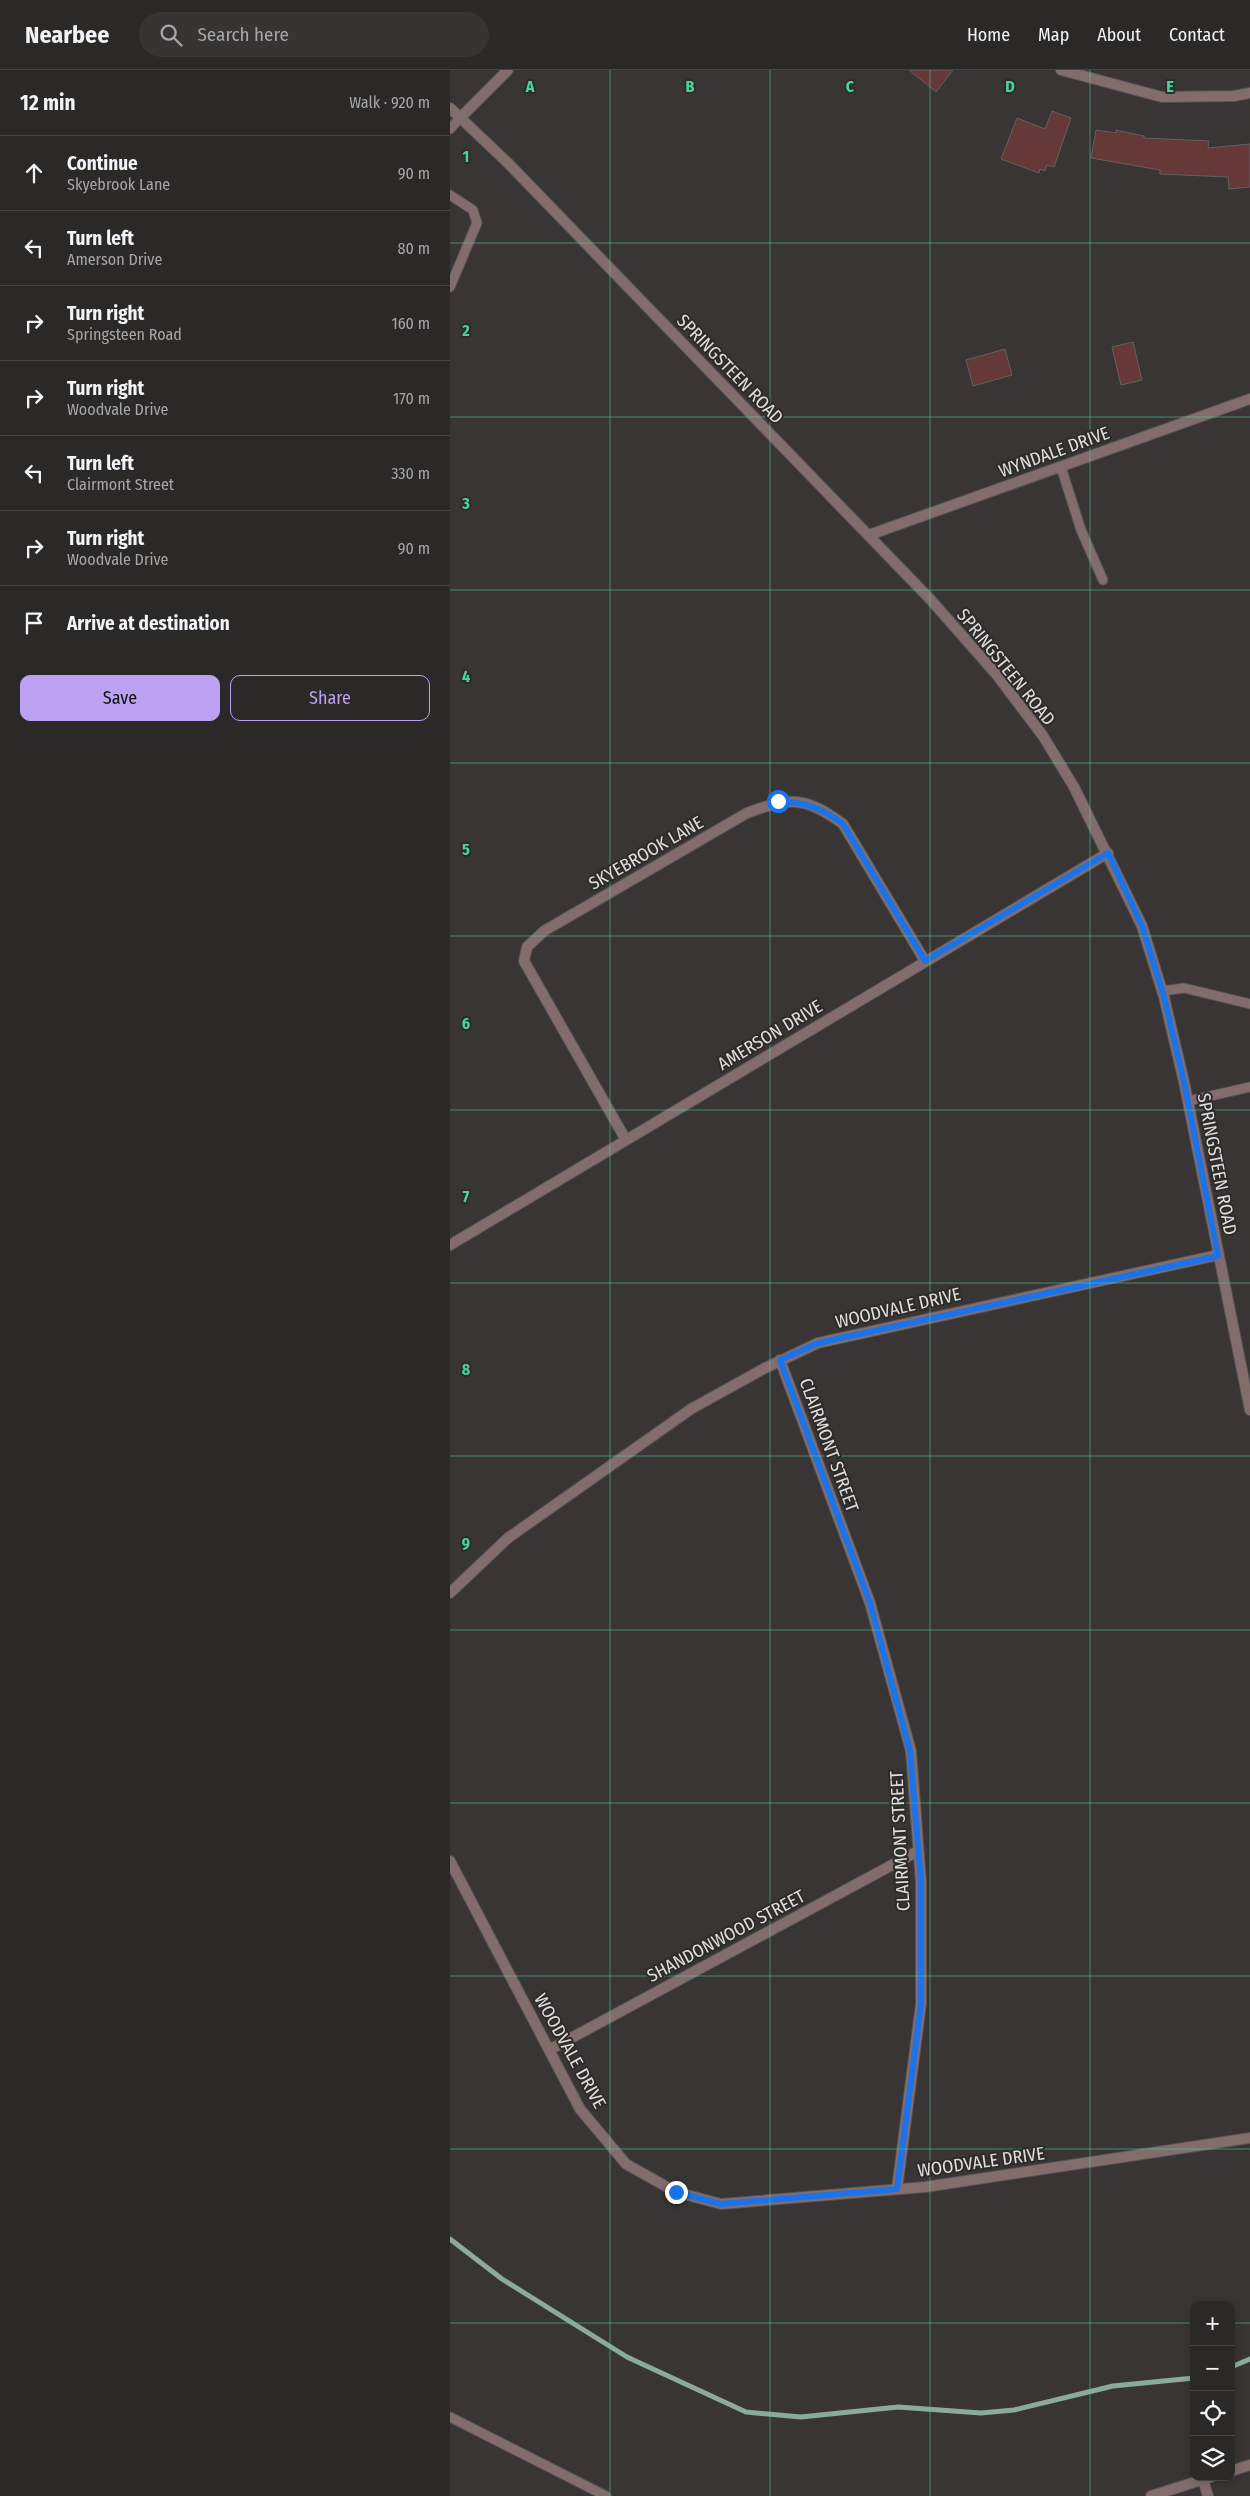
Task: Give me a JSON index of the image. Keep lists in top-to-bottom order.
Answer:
{
  "streets": {
    "street": [
      "SPRINGSTEEN ROAD",
      "WYNDALE DRIVE",
      "SKYEBROOK LANE",
      "AMERSON DRIVE",
      "WOODVALE DRIVE",
      "CLAIRMONT STREET",
      "SHANDONWOOD STREET"
    ]
  },
  "crossings": [
    ["SPRINGSTEEN ROAD", "WYNDALE DRIVE"],
    ["SPRINGSTEEN ROAD", "AMERSON DRIVE"],
    ["SPRINGSTEEN ROAD", "WOODVALE DRIVE"],
    ["SKYEBROOK LANE", "AMERSON DRIVE"],
    ["WOODVALE DRIVE", "CLAIRMONT STREET"],
    ["WOODVALE DRIVE", "SHANDONWOOD STREET"],
    ["CLAIRMONT STREET", "SHANDONWOOD STREET"]
  ],
  "page": {
    "header": "Nearbee",
    "search": "Search here",
    "nav": [
      "Home",
      "Map",
      "About",
      "Contact"
    ],
    "heading": ["12 min", "Walk · 920 m"],
    "list": [
      ["Continue", "Skyebrook Lane", "90 m"],
      ["Turn left", "Amerson Drive", "80 m"],
      ["Turn right", "Springsteen Road", "160 m"],
      ["Turn right", "Woodvale Drive", "170 m"],
      ["Turn left", "Clairmont Street", "330 m"],
      ["Turn right", "Woodvale Drive", "90 m"],
      "Arrive at destination"
    ],
    "buttons": ["Save", "Share"],
    "map_buttons": ["+", "−"]
  },
  "grid": {
    "columns": [
      "A",
      "B",
      "C",
      "D",
      "E"
    ],
    "rows": [
      "1",
      "2",
      "3",
      "4",
      "5",
      "6",
      "7",
      "8",
      "9"
    ]
  }
}
